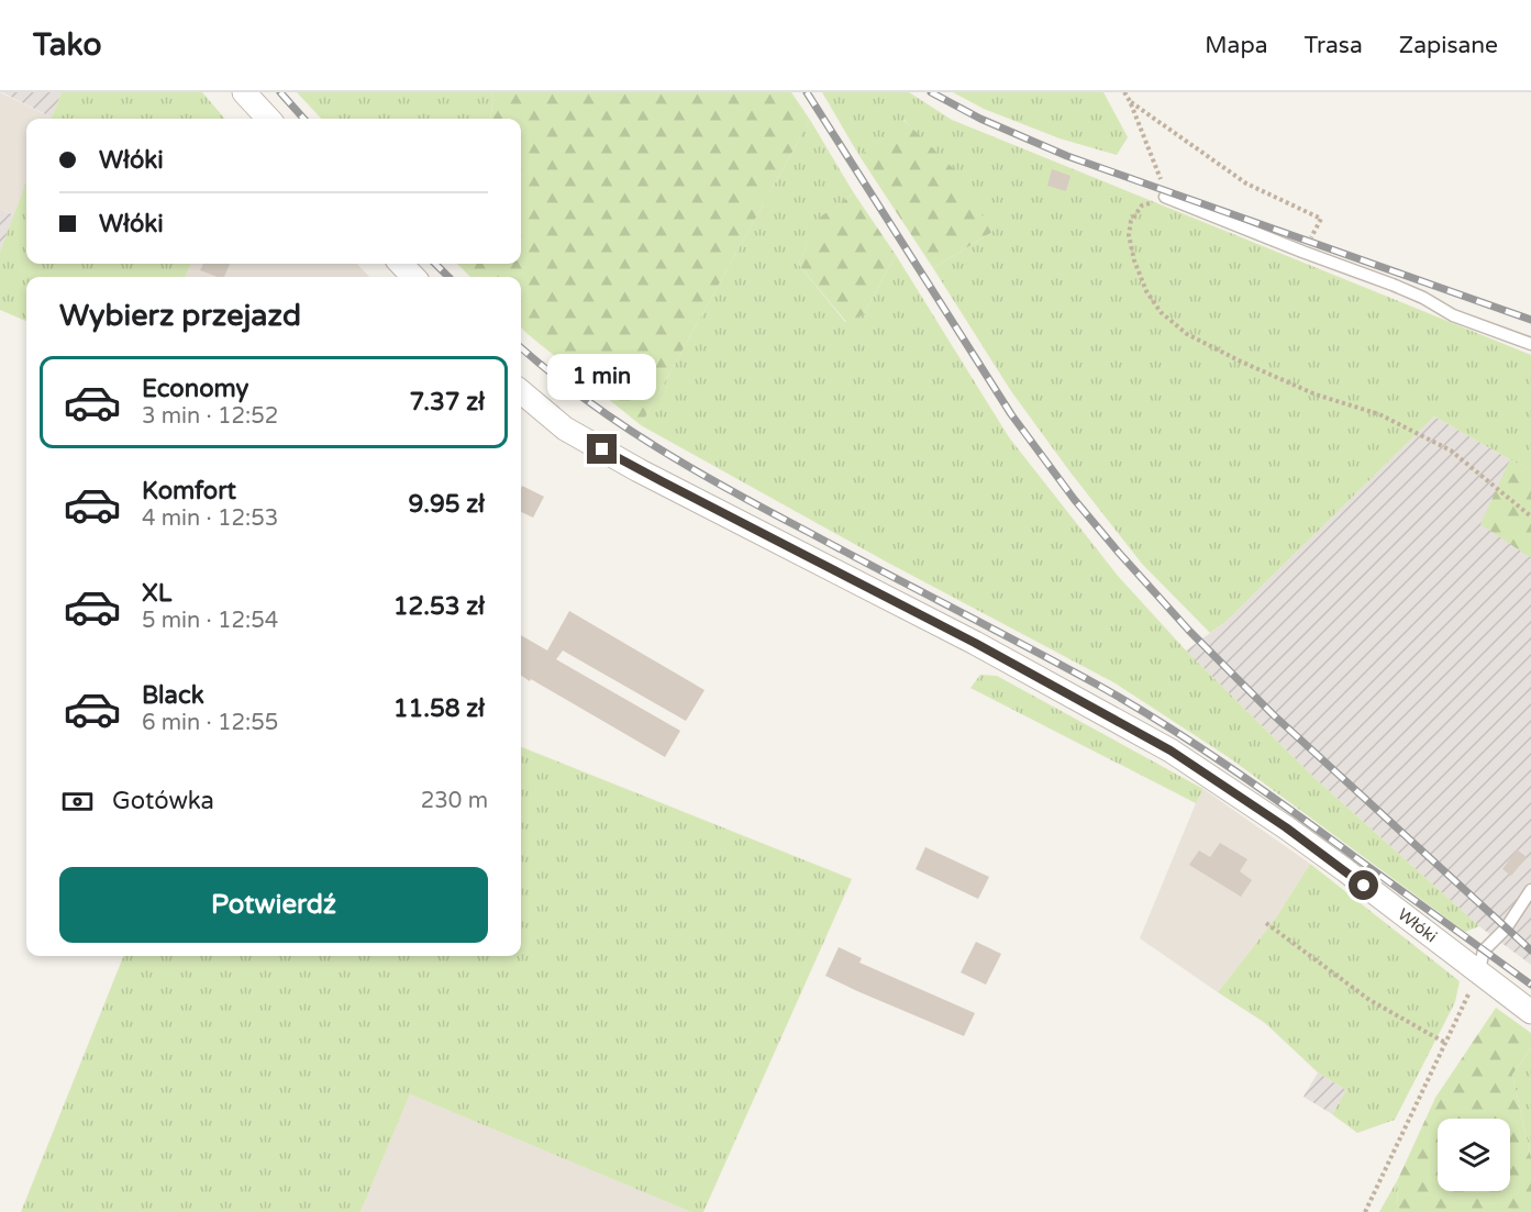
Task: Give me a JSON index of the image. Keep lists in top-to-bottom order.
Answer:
{
  "streets": {
    "street": ["Włóki"]
  },
  "page": {
    "header": "Tako",
    "nav": ["Mapa", "Trasa", "Zapisane"],
    "banner": ["Włóki", "Włóki"],
    "heading": "Wybierz przejazd",
    "bubble": "1 min",
    "list": [
      {
        "name": "Economy",
        "note": "3 min · 12:52",
        "value": "7.37 zł"
      },
      {
        "name": "Komfort",
        "note": "4 min · 12:53",
        "value": "9.95 zł"
      },
      {
        "name": "XL",
        "note": "5 min · 12:54",
        "value": "12.53 zł"
      },
      {
        "name": "Black",
        "note": "6 min · 12:55",
        "value": "11.58 zł"
      }
    ],
    "pay": ["Gotówka", "230 m"],
    "buttons": "Potwierdź"
  }
}
